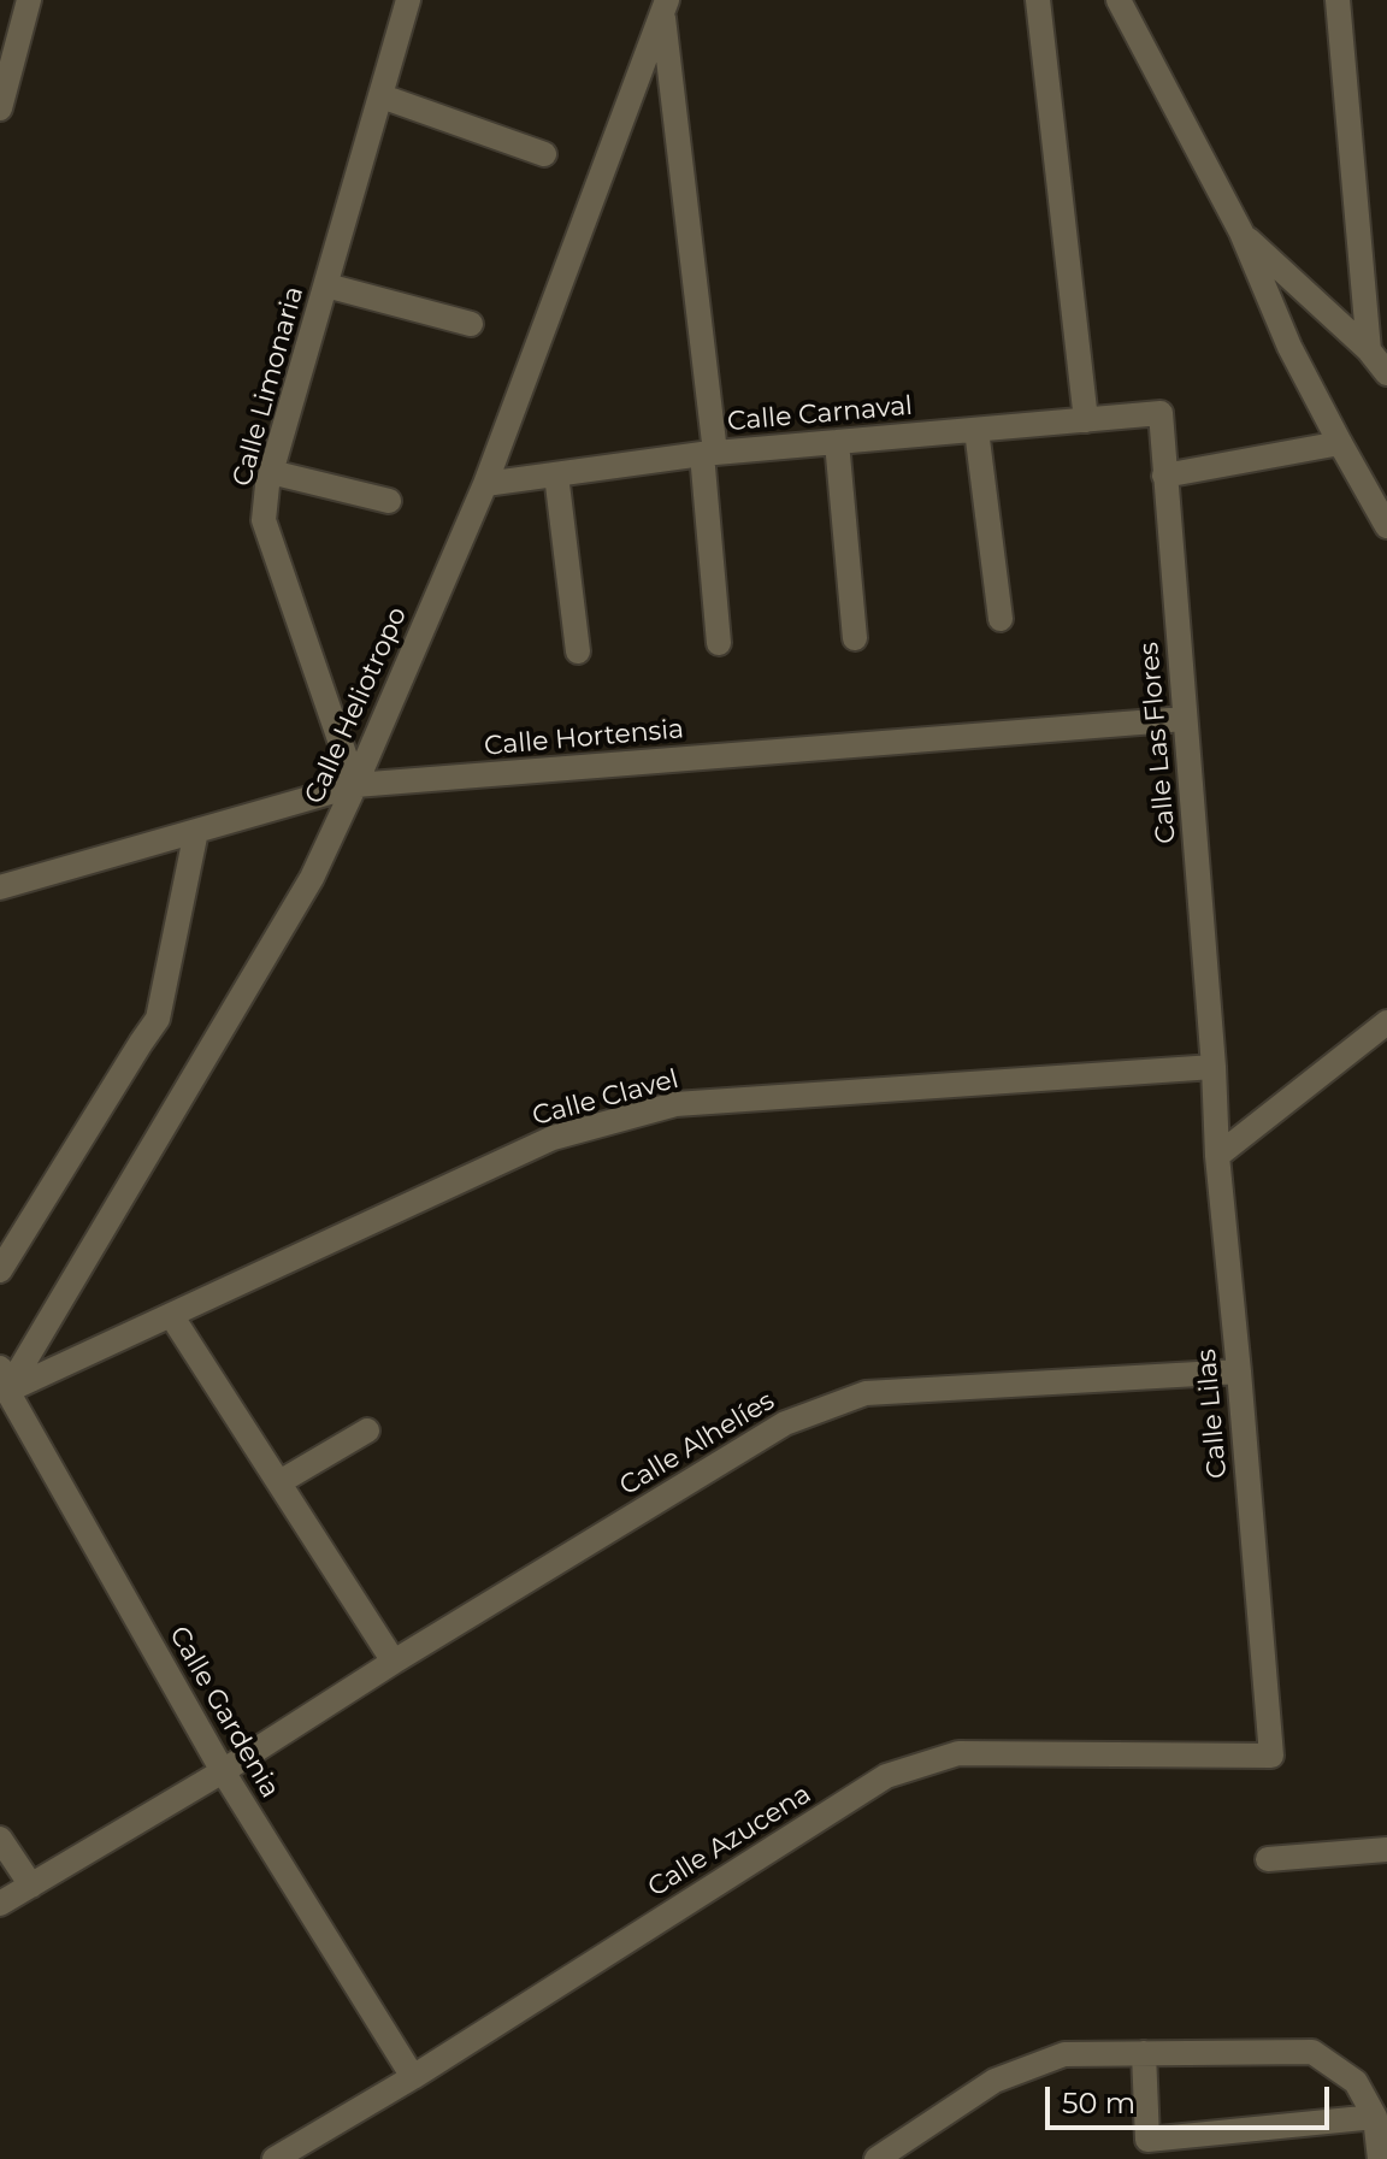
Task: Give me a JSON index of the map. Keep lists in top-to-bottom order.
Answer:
{
  "streets": {
    "street": [
      "Calle Limonaria",
      "Calle Carnaval",
      "Calle Heliotropo",
      "Calle Hortensia",
      "Calle Las Flores",
      "Calle Clavel",
      "Calle Lilas",
      "Calle Alhelíes",
      "Calle Gardenia",
      "Calle Azucena"
    ]
  },
  "crossings": [
    ["Calle Limonaria", "Calle Heliotropo"],
    ["Calle Limonaria", "Calle Hortensia"],
    ["Calle Carnaval", "Calle Heliotropo"],
    ["Calle Carnaval", "Calle Las Flores"],
    ["Calle Heliotropo", "Calle Hortensia"],
    ["Calle Heliotropo", "Calle Clavel"],
    ["Calle Heliotropo", "Calle Gardenia"],
    ["Calle Hortensia", "Calle Las Flores"],
    ["Calle Las Flores", "Calle Clavel"],
    ["Calle Las Flores", "Calle Lilas"],
    ["Calle Clavel", "Calle Lilas"],
    ["Calle Clavel", "Calle Gardenia"],
    ["Calle Lilas", "Calle Alhelíes"],
    ["Calle Lilas", "Calle Azucena"],
    ["Calle Alhelíes", "Calle Gardenia"],
    ["Calle Gardenia", "Calle Azucena"]
  ],
  "scale_bar": "50 m"
}
